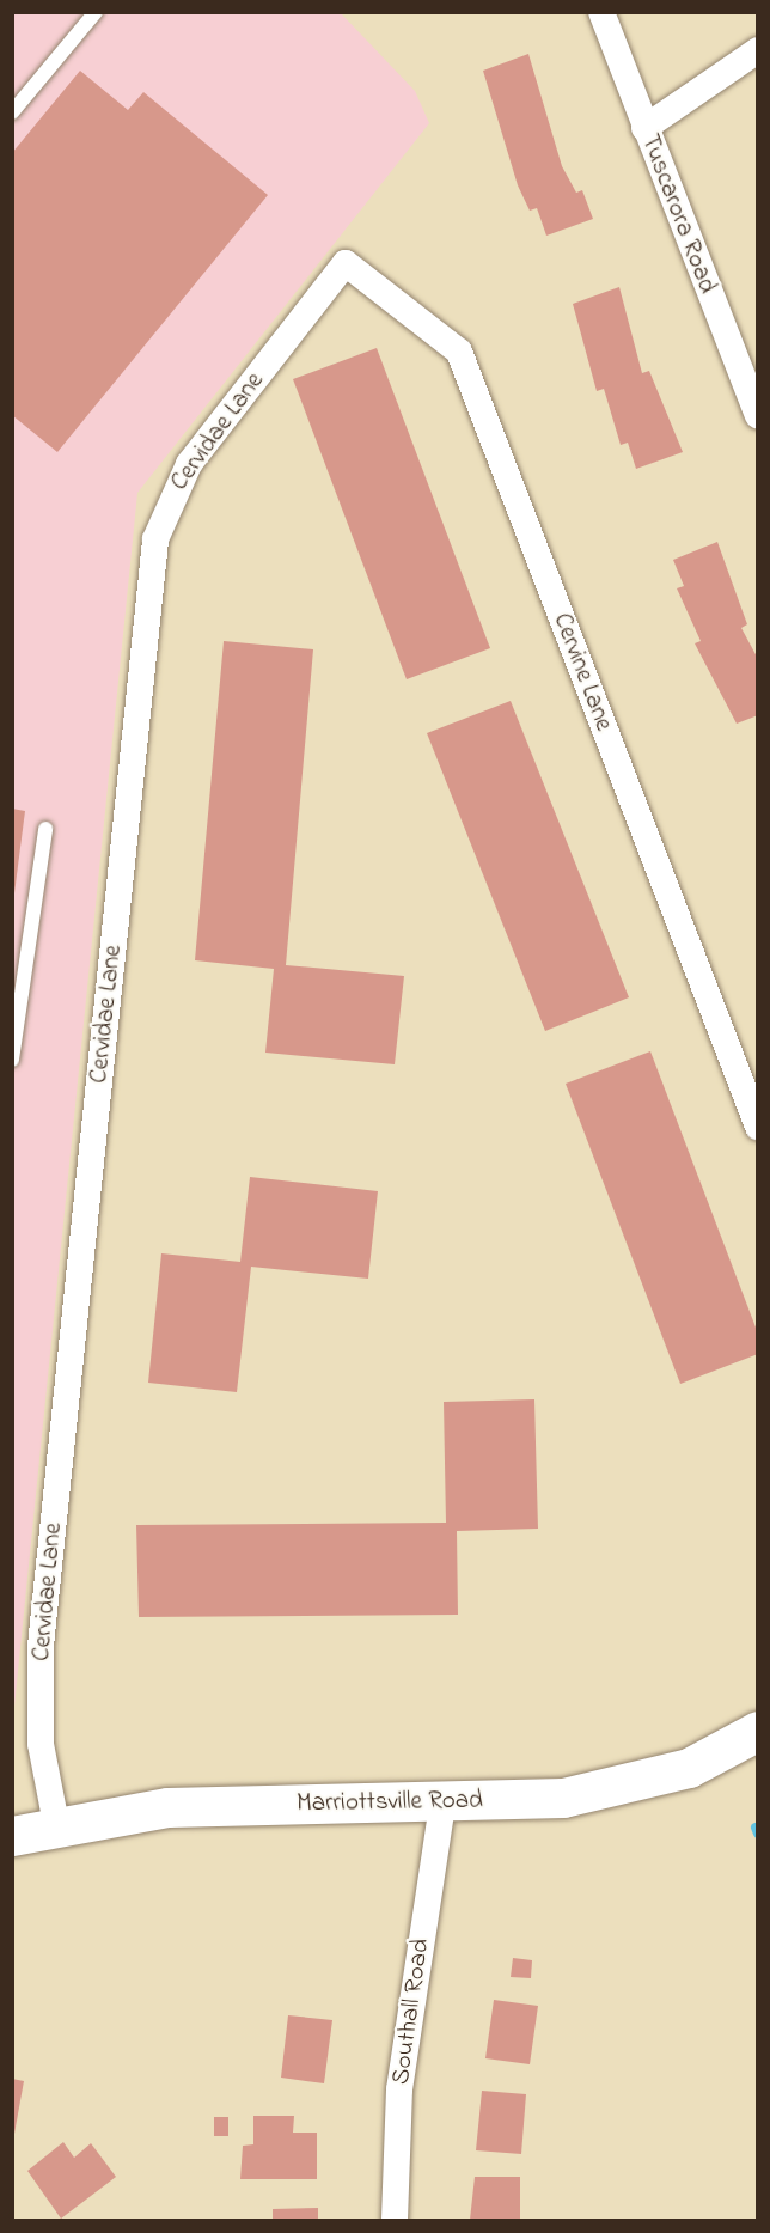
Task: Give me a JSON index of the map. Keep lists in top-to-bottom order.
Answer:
{
  "streets": {
    "main road": ["Marriottsville Road"],
    "street": [
      "Tuscarora Road",
      "Cervidae Lane",
      "Cervine Lane",
      "Southall Road"
    ]
  },
  "crossings": [
    ["Cervidae Lane", "Cervine Lane"],
    ["Cervidae Lane", "Marriottsville Road"],
    ["Marriottsville Road", "Southall Road"]
  ]
}
